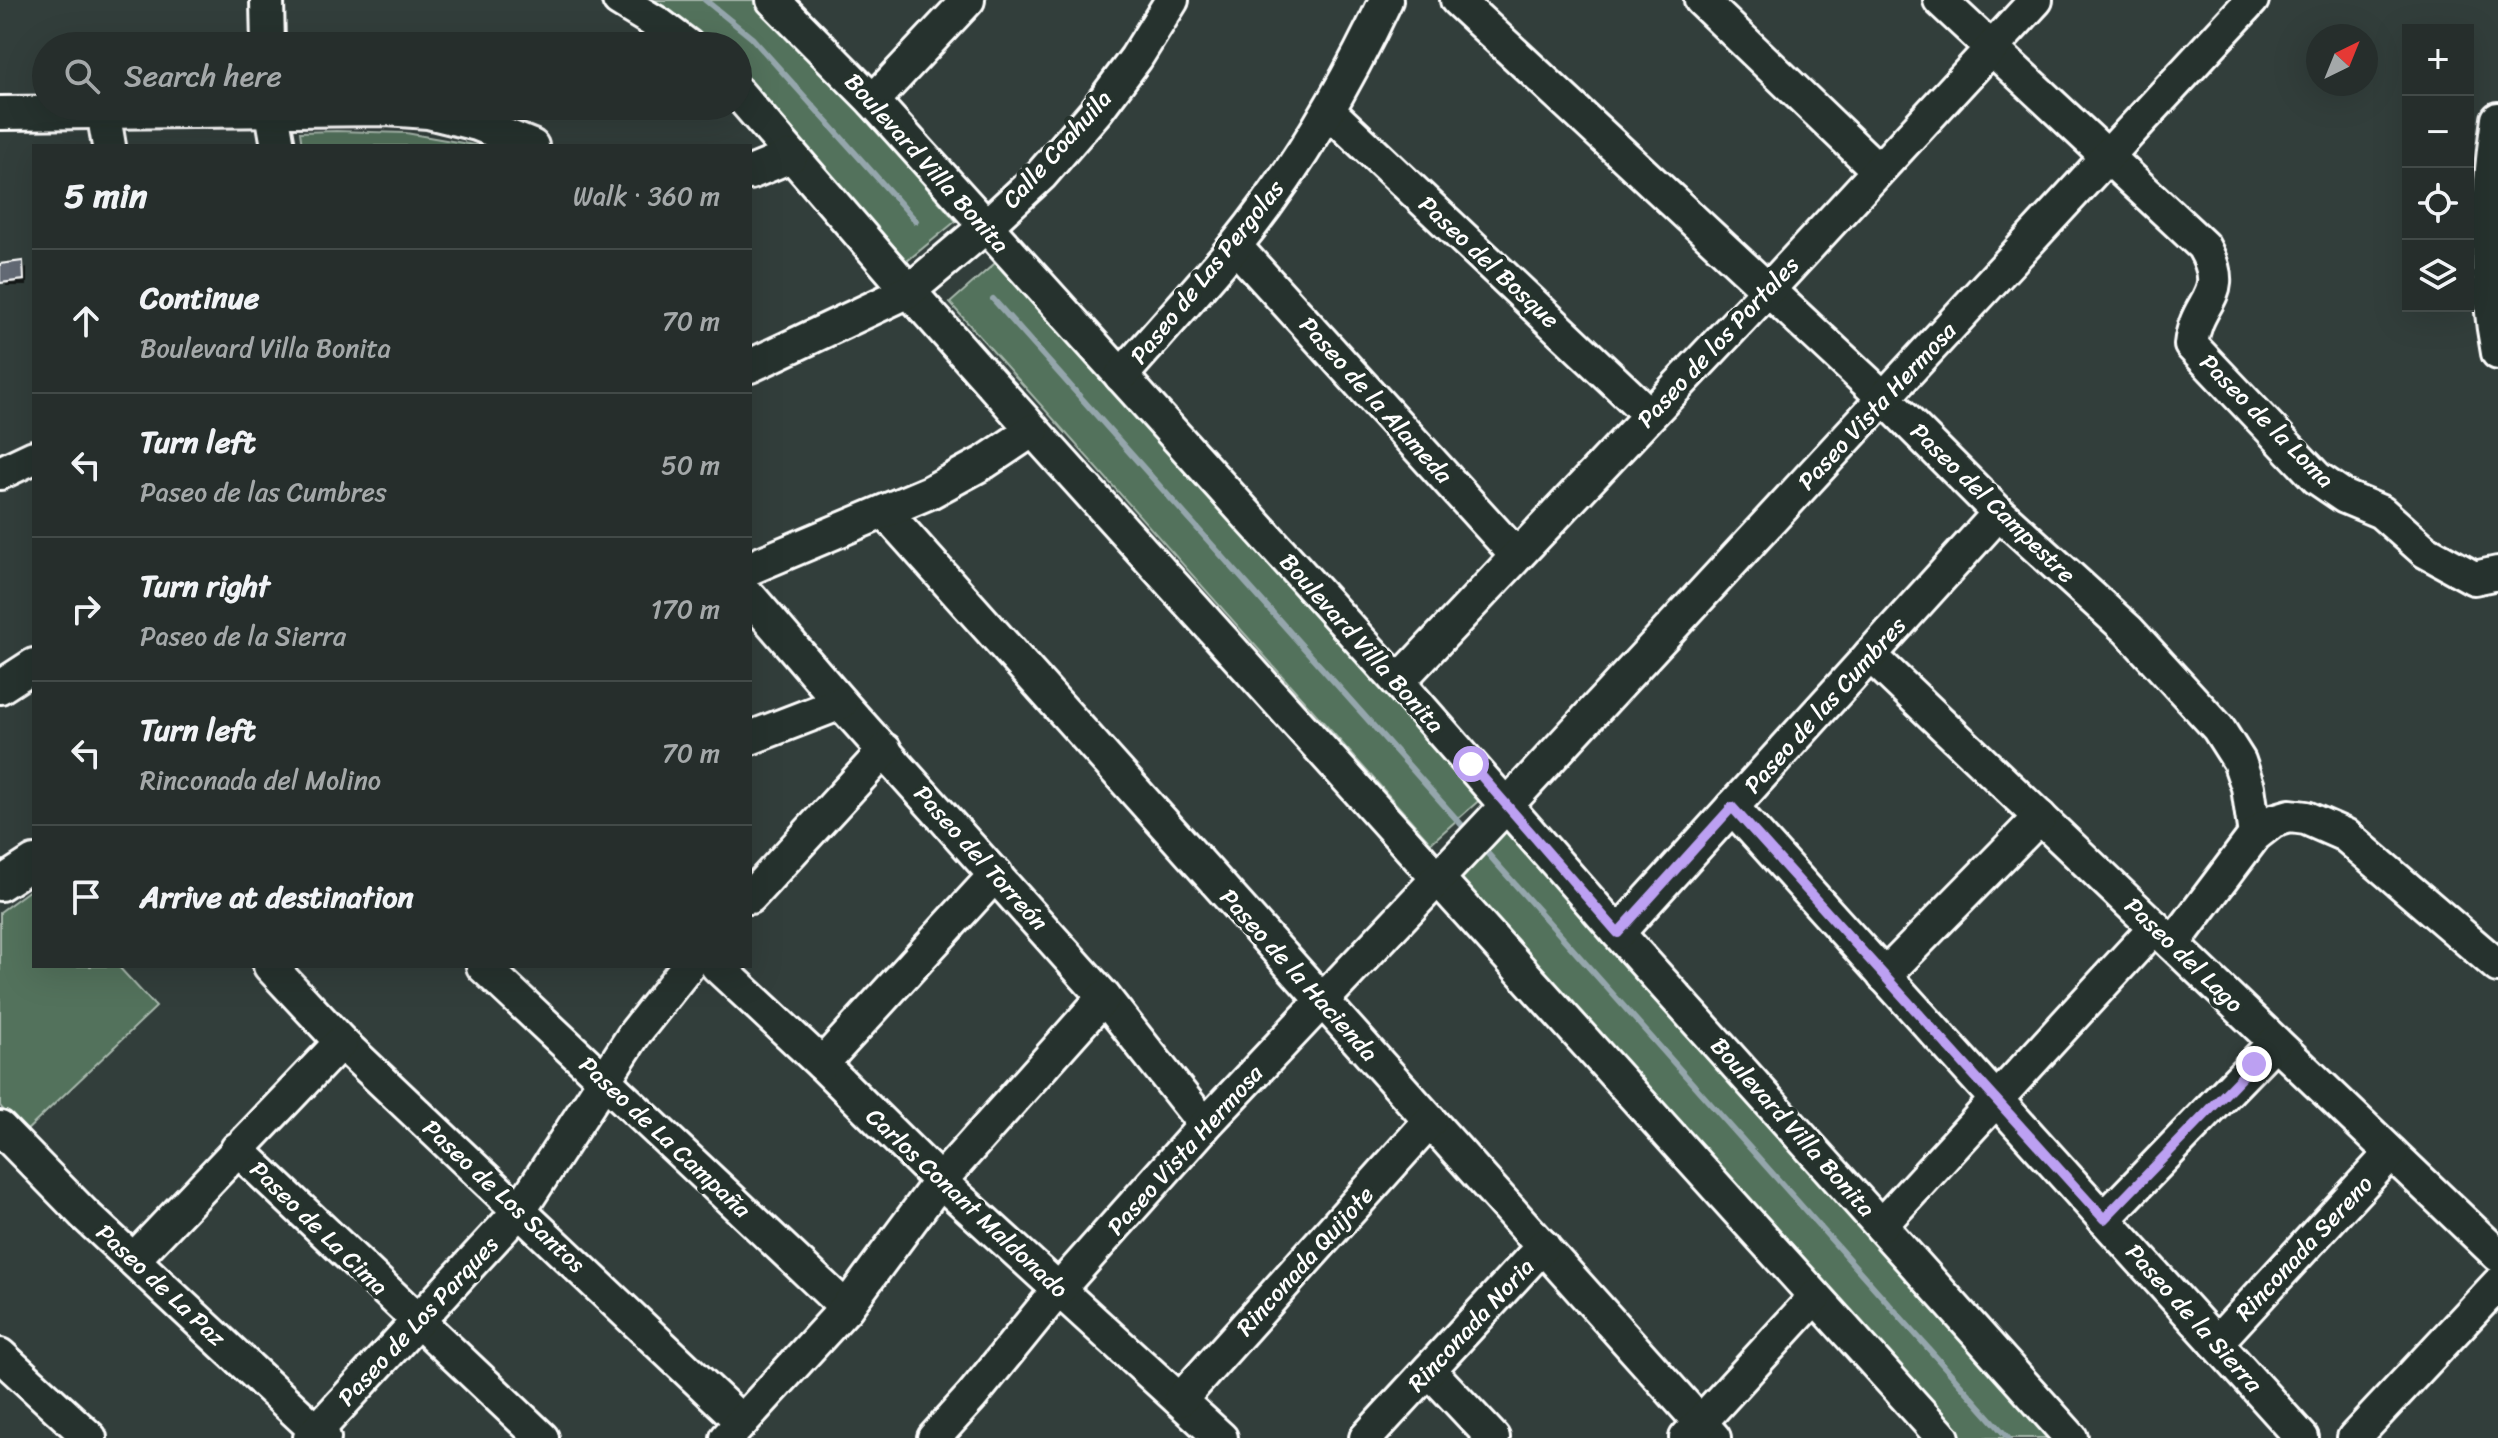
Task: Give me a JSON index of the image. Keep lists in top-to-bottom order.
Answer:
{
  "streets": {
    "street": [
      "Calle Coahuila",
      "Boulevard Villa Bonita",
      "Paseo del Bosque",
      "Paseo de Las Pergolas",
      "Paseo de los Portales",
      "Paseo de la Alameda",
      "Paseo Vista Hermosa",
      "Paseo de la Loma",
      "Paseo del Campestre",
      "Paseo de las Cumbres",
      "Paseo del Torreón",
      "Paseo del Lago",
      "Paseo de la Hacienda",
      "Paseo de La Campaña",
      "Paseo de Los Santos",
      "Carlos Conant Maldonado",
      "Paseo de La Cima",
      "Rinconada Sereno",
      "Rinconada Quijote",
      "Paseo de La Paz",
      "Paseo de la Sierra",
      "Paseo de Los Parques",
      "Rinconada Noria"
    ]
  },
  "crossings": [
    ["Calle Coahuila", "Boulevard Villa Bonita"],
    ["Boulevard Villa Bonita", "Paseo de Las Pergolas"],
    ["Boulevard Villa Bonita", "Paseo de los Portales"],
    ["Boulevard Villa Bonita", "Paseo Vista Hermosa"],
    ["Boulevard Villa Bonita", "Paseo de las Cumbres"],
    ["Paseo del Bosque", "Paseo de Las Pergolas"],
    ["Paseo del Bosque", "Paseo de los Portales"],
    ["Paseo de Las Pergolas", "Paseo de la Alameda"],
    ["Paseo de los Portales", "Paseo de la Alameda"],
    ["Paseo de los Portales", "Paseo de la Loma"],
    ["Paseo de los Portales", "Paseo del Campestre"],
    ["Paseo Vista Hermosa", "Paseo de la Loma"],
    ["Paseo Vista Hermosa", "Paseo del Campestre"],
    ["Paseo Vista Hermosa", "Paseo del Torreón"],
    ["Paseo Vista Hermosa", "Paseo de la Hacienda"],
    ["Paseo Vista Hermosa", "Carlos Conant Maldonado"],
    ["Paseo del Campestre", "Paseo de las Cumbres"],
    ["Paseo de las Cumbres", "Paseo del Lago"],
    ["Paseo de las Cumbres", "Paseo de la Sierra"],
    ["Paseo del Lago", "Rinconada Sereno"],
    ["Paseo de la Hacienda", "Rinconada Quijote"],
    ["Paseo de la Hacienda", "Rinconada Noria"],
    ["Paseo de La Campaña", "Paseo de Los Parques"],
    ["Paseo de Los Santos", "Paseo de Los Parques"],
    ["Carlos Conant Maldonado", "Rinconada Quijote"],
    ["Paseo de La Cima", "Paseo de Los Parques"],
    ["Rinconada Sereno", "Paseo de la Sierra"],
    ["Paseo de La Paz", "Paseo de Los Parques"]
  ],
  "north": "top right",
  "page": {
    "map_buttons": ["+", "−"],
    "search": "Search here",
    "heading": ["5 min", "Walk · 360 m"],
    "list": [
      ["Continue", "Boulevard Villa Bonita", "70 m"],
      ["Turn left", "Paseo de las Cumbres", "50 m"],
      ["Turn right", "Paseo de la Sierra", "170 m"],
      ["Turn left", "Rinconada del Molino", "70 m"],
      "Arrive at destination"
    ]
  }
}
